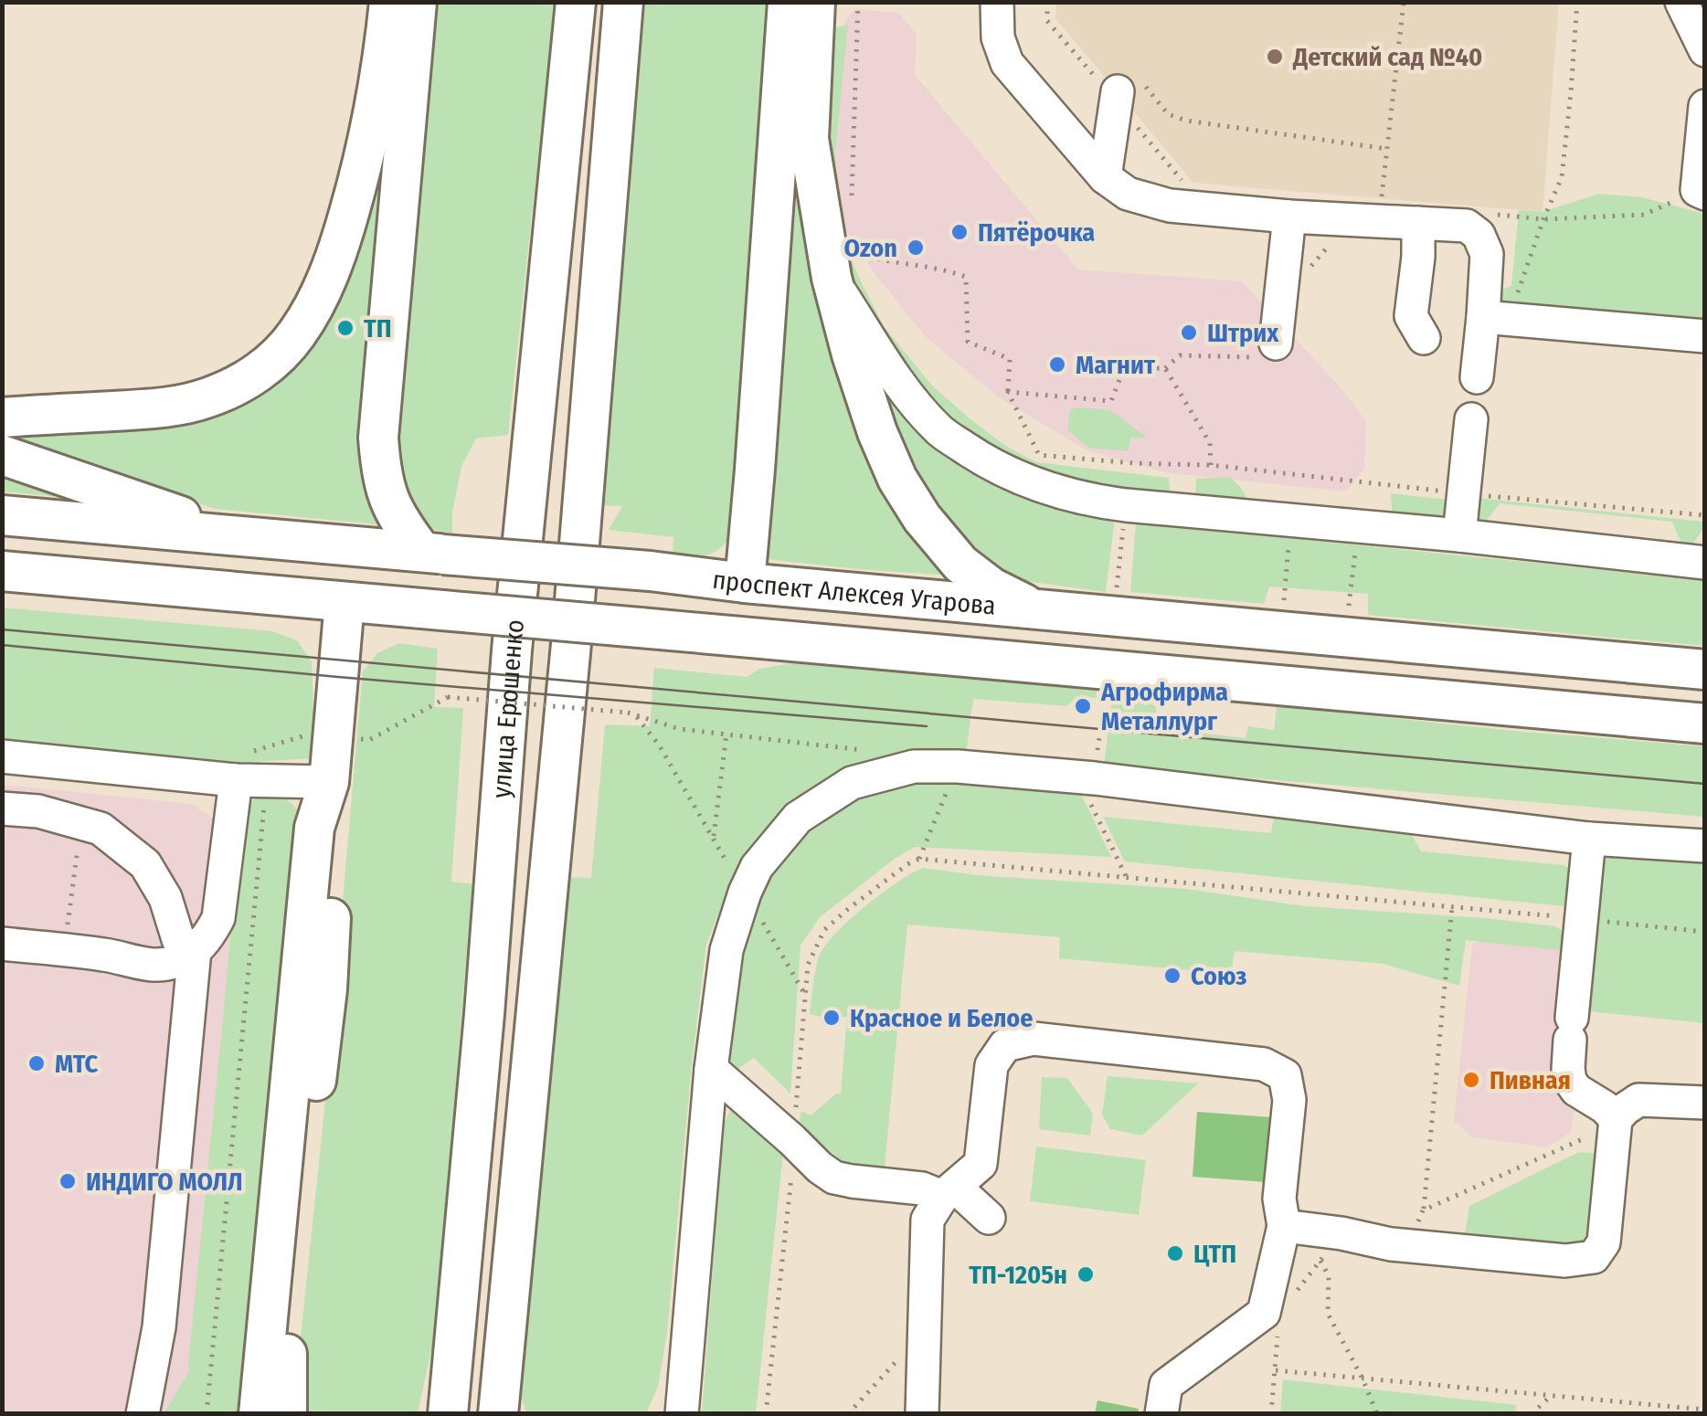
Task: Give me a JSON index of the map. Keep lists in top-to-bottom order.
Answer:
{
  "streets": {
    "main road": ["проспект Алексея Угарова", "улица Ерошенко"]
  },
  "places": [
    "Детский сад №40",
    "Пятёрочка",
    "Ozon",
    "ТП",
    "Штрих",
    "Магнит",
    "Агрофирма Металлург",
    "Союз",
    "Красное и Белое",
    "МТС",
    "Пивная",
    "ИНДИГО МОЛЛ",
    "ЦТП",
    "ТП-1205н"
  ]
}
